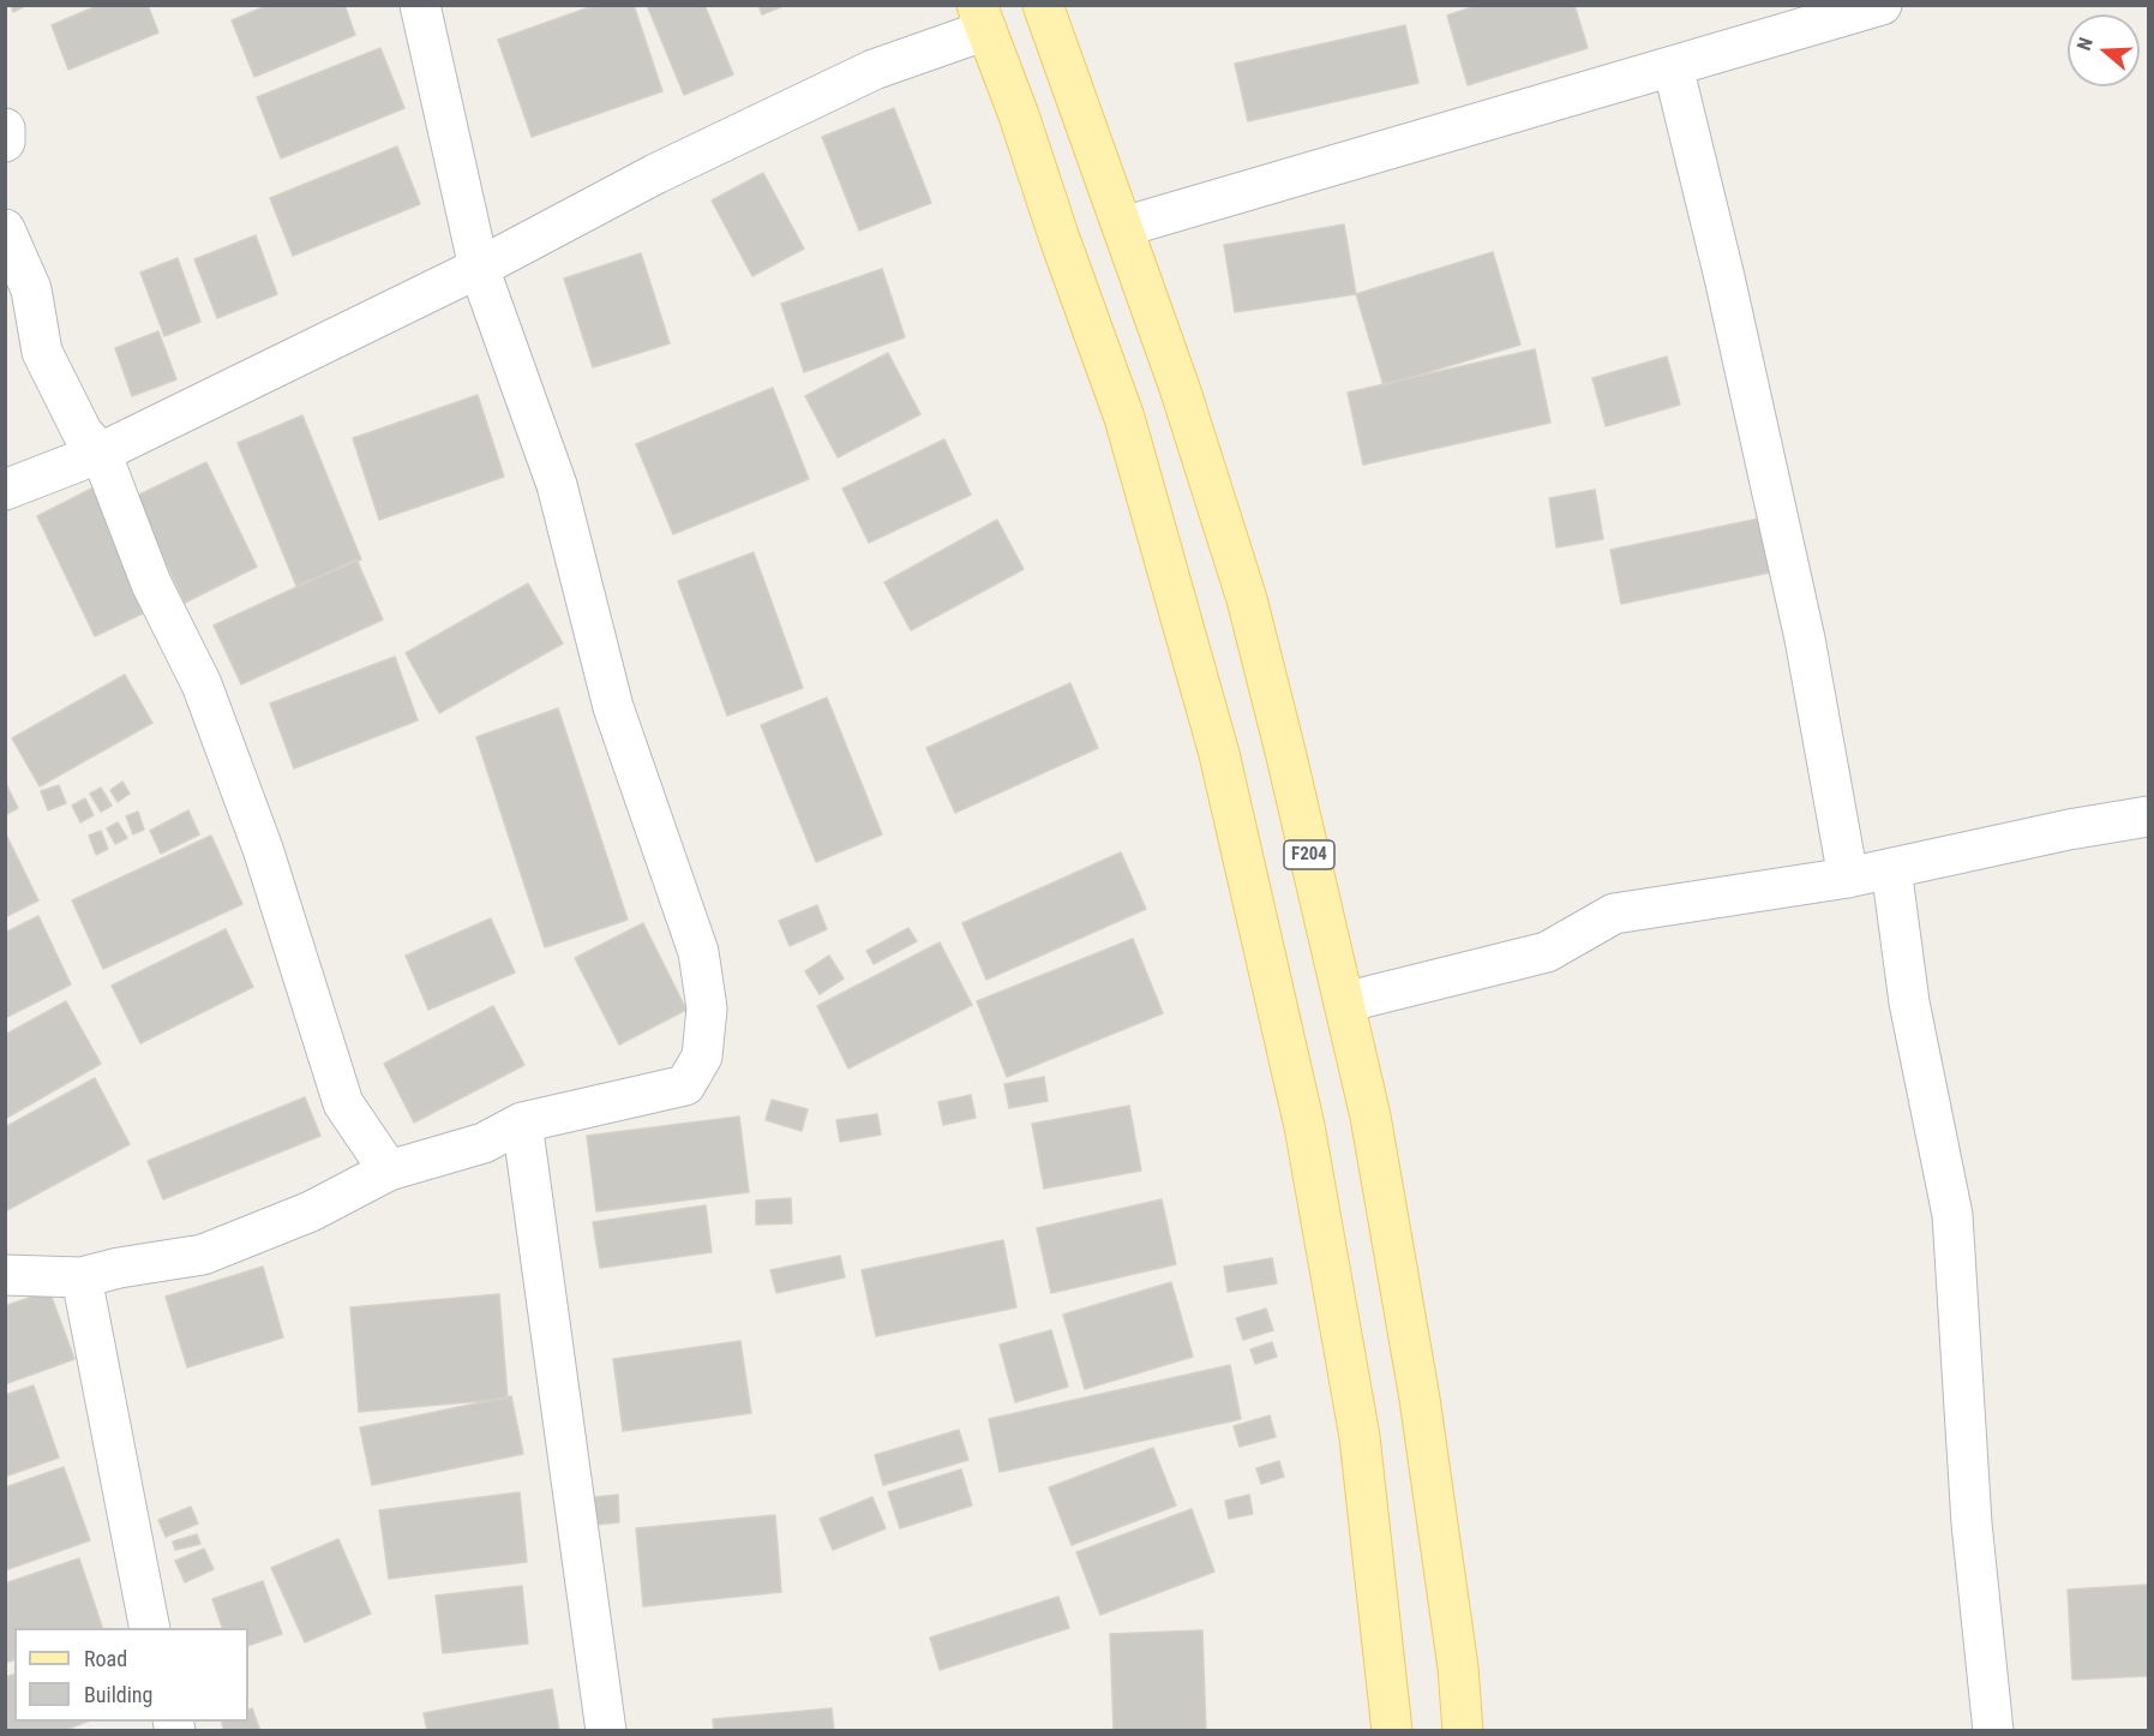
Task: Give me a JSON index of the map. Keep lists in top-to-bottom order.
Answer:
{
  "streets": {
    "main road": ["F204"]
  },
  "legend": ["Road", "Building"],
  "north": "left"
}
